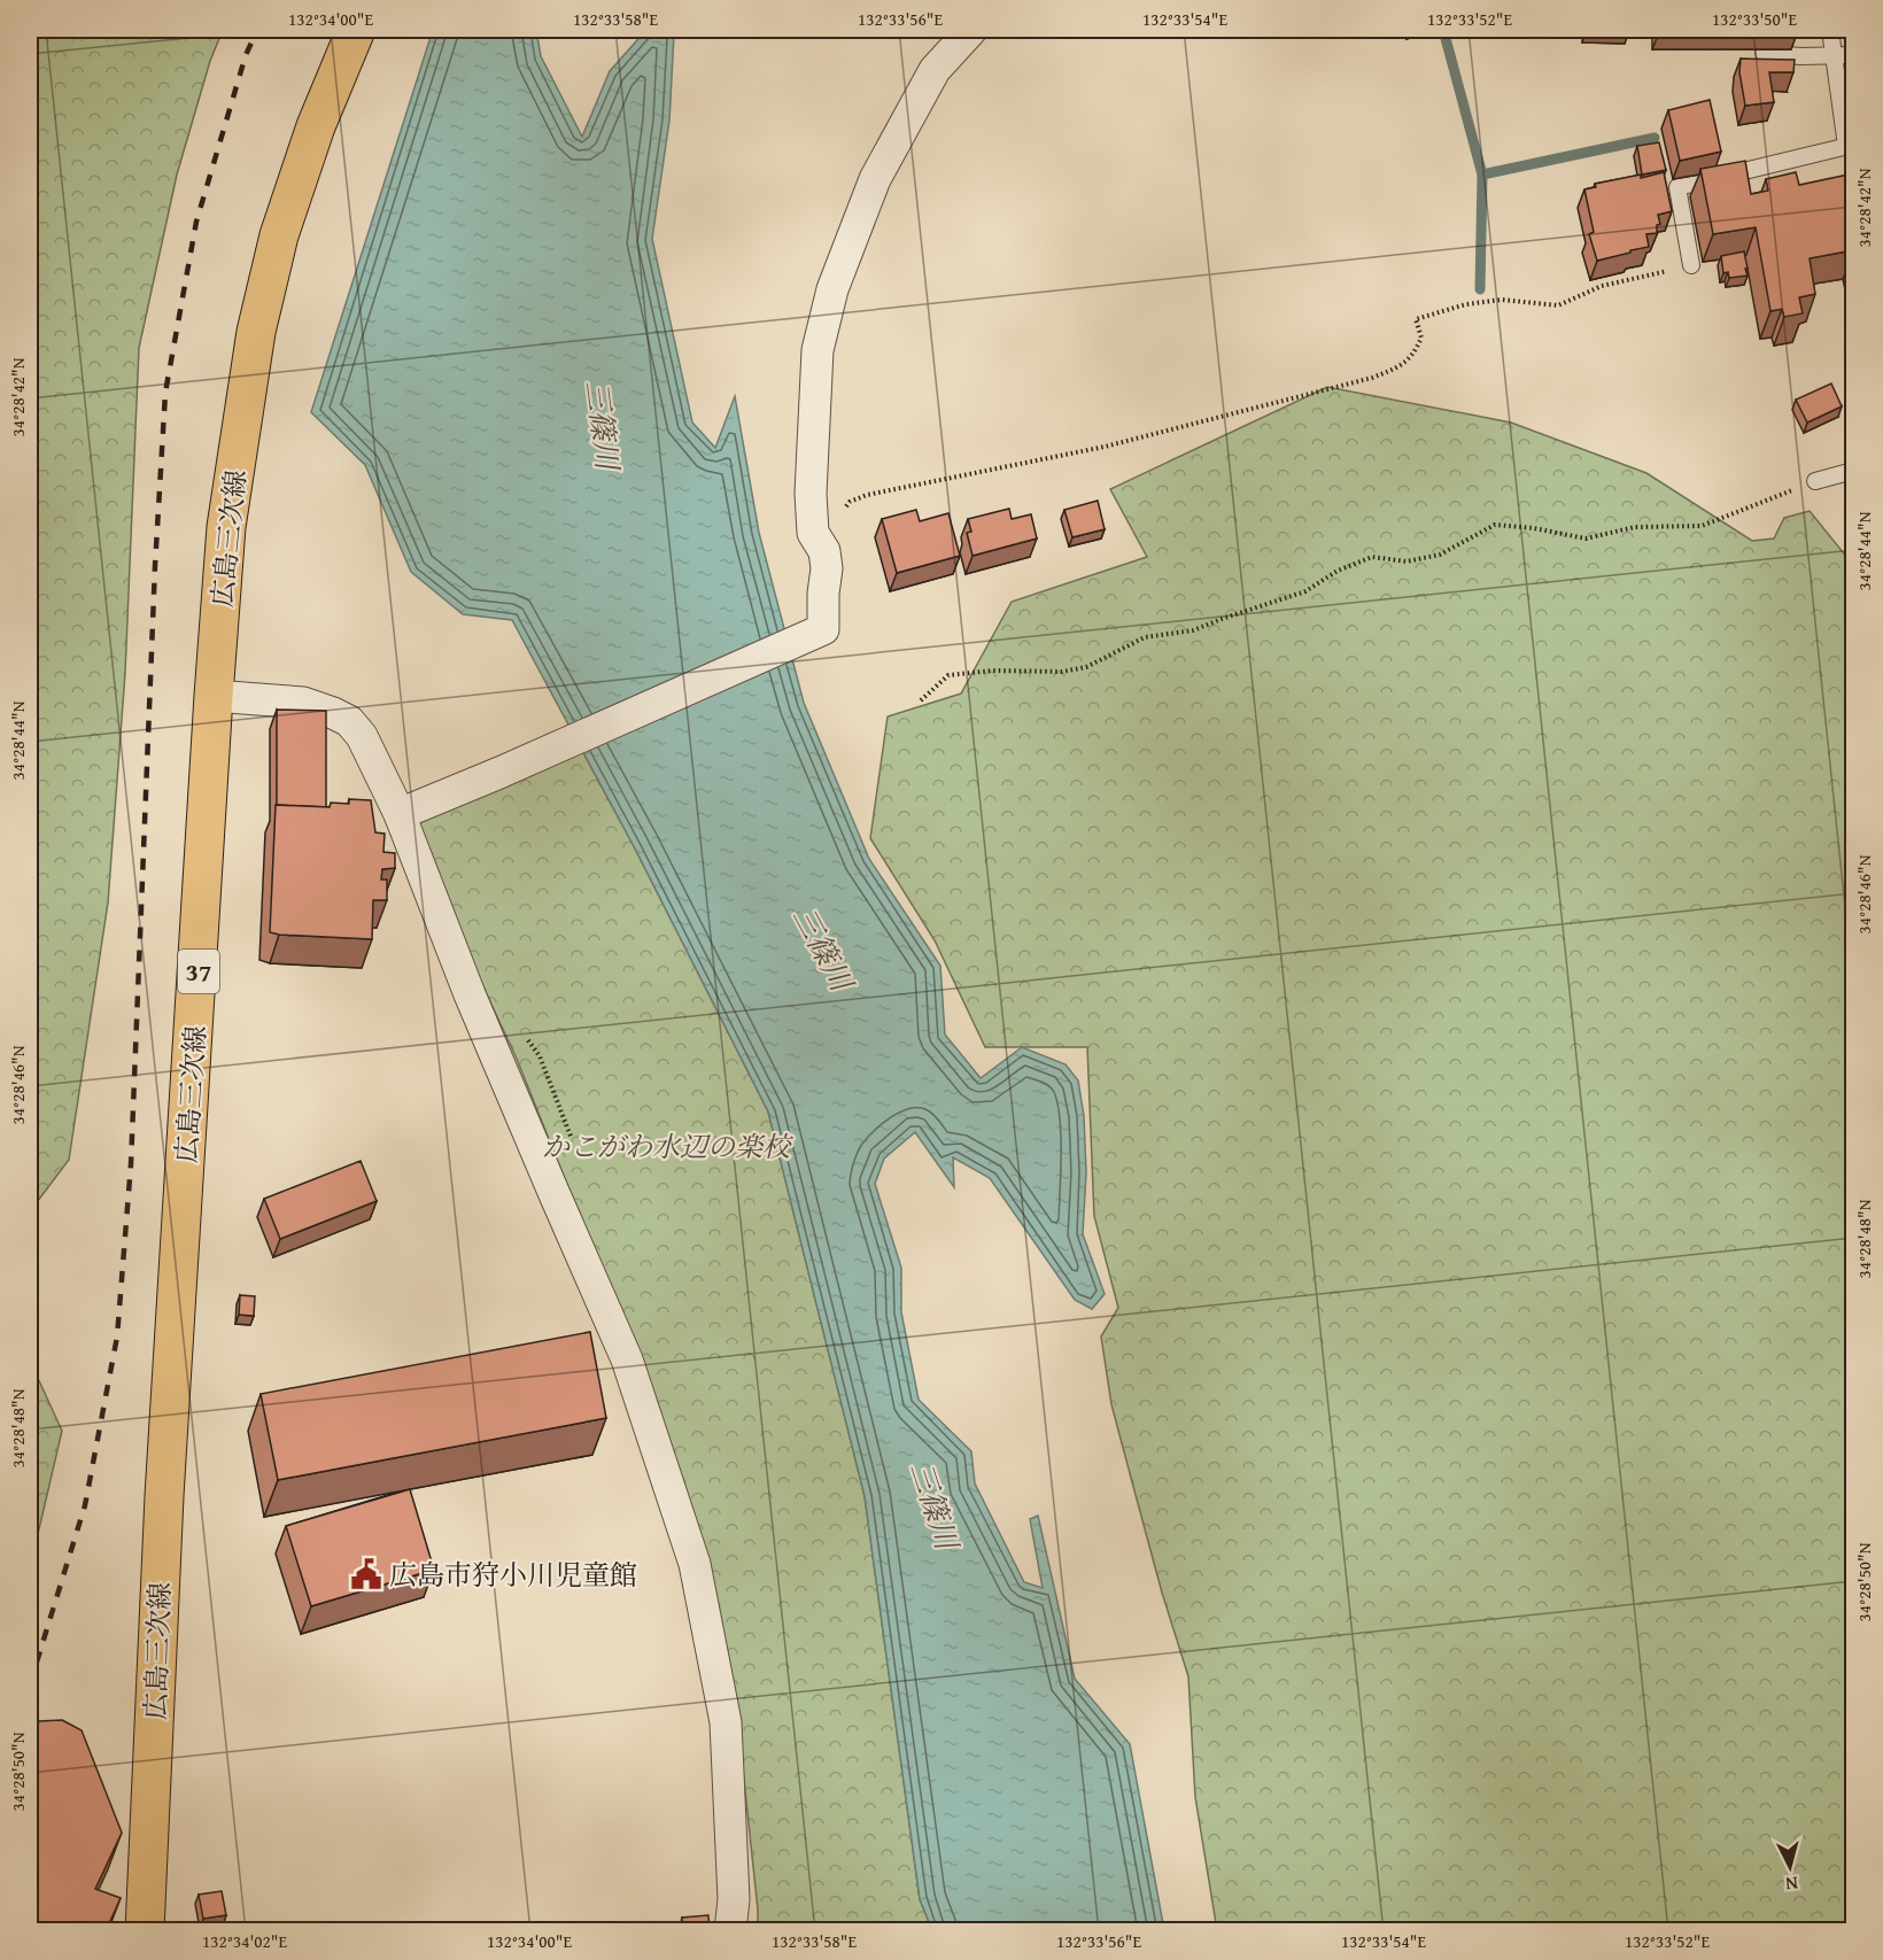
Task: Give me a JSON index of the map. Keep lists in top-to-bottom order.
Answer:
{
  "streets": {
    "main road": ["広島三次線", "37"]
  },
  "water": ["三篠川"],
  "parks": ["かこがわ水辺の楽校"],
  "places": {
    "public building": ["広島市狩小川児童館"]
  },
  "north": "bottom",
  "coordinates": [
    "132°34'00\"E",
    "132°33'58\"E",
    "132°33'56\"E",
    "132°33'54\"E",
    "132°33'52\"E",
    "132°33'50\"E",
    "34°28'42\"N",
    "34°28'44\"N",
    "34°28'46\"N",
    "34°28'48\"N",
    "34°28'50\"N",
    "132°34'02\"E"
  ]
}
